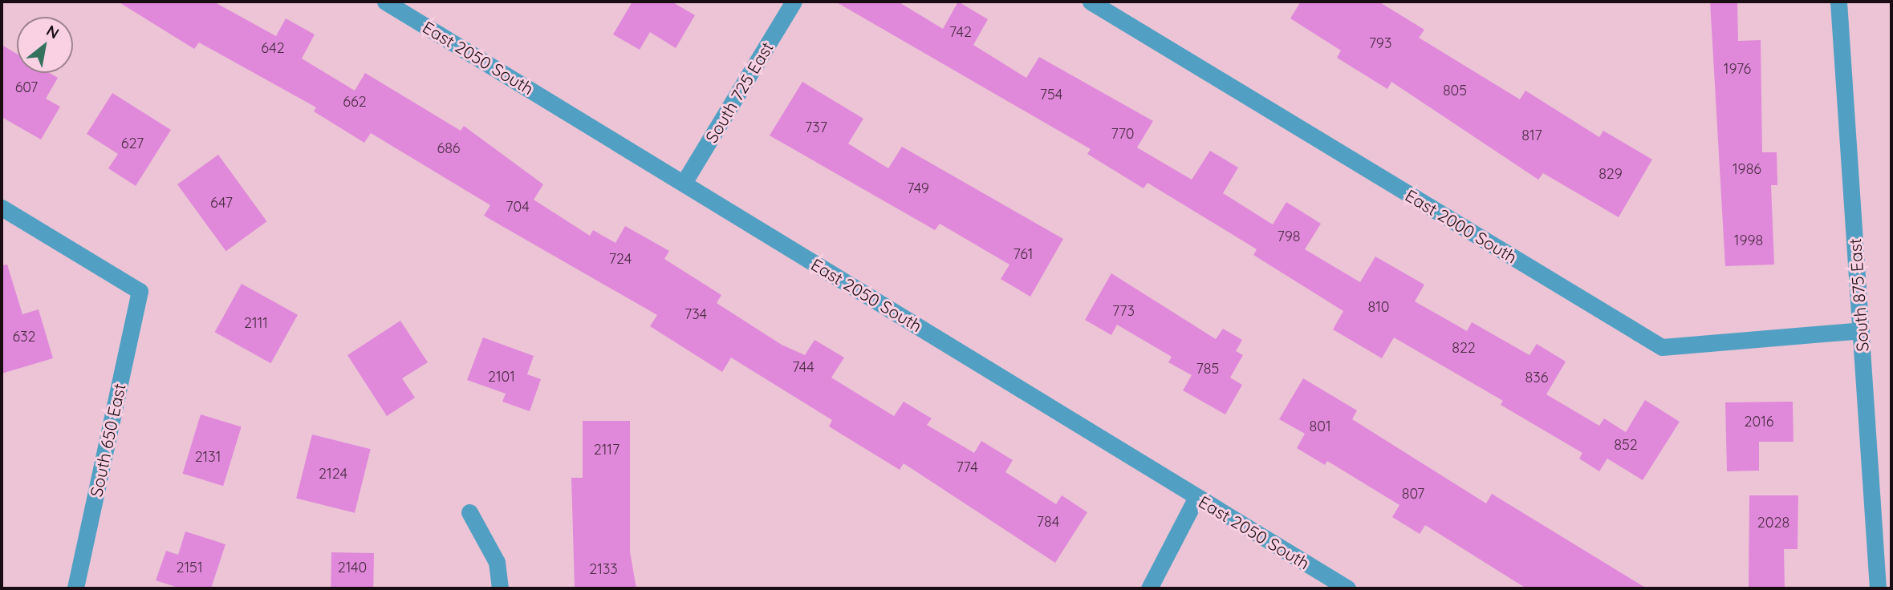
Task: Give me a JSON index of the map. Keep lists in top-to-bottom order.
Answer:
{
  "streets": {
    "street": [
      "East 2050 South",
      "South 725 East",
      "East 2000 South",
      "South 875 East",
      "South 650 East"
    ]
  },
  "crossings": [
    ["East 2050 South", "South 725 East"],
    ["East 2000 South", "South 875 East"]
  ],
  "house_numbers": [
    "742",
    "793",
    "642",
    "1976",
    "607",
    "805",
    "754",
    "662",
    "737",
    "770",
    "817",
    "627",
    "686",
    "1986",
    "829",
    "749",
    "647",
    "704",
    "798",
    "1998",
    "761",
    "724",
    "810",
    "773",
    "734",
    "2111",
    "632",
    "822",
    "744",
    "785",
    "2101",
    "836",
    "2016",
    "801",
    "852",
    "2117",
    "2131",
    "774",
    "2124",
    "807",
    "784",
    "2028",
    "2151",
    "2140",
    "2133"
  ],
  "north": "top right"
}
